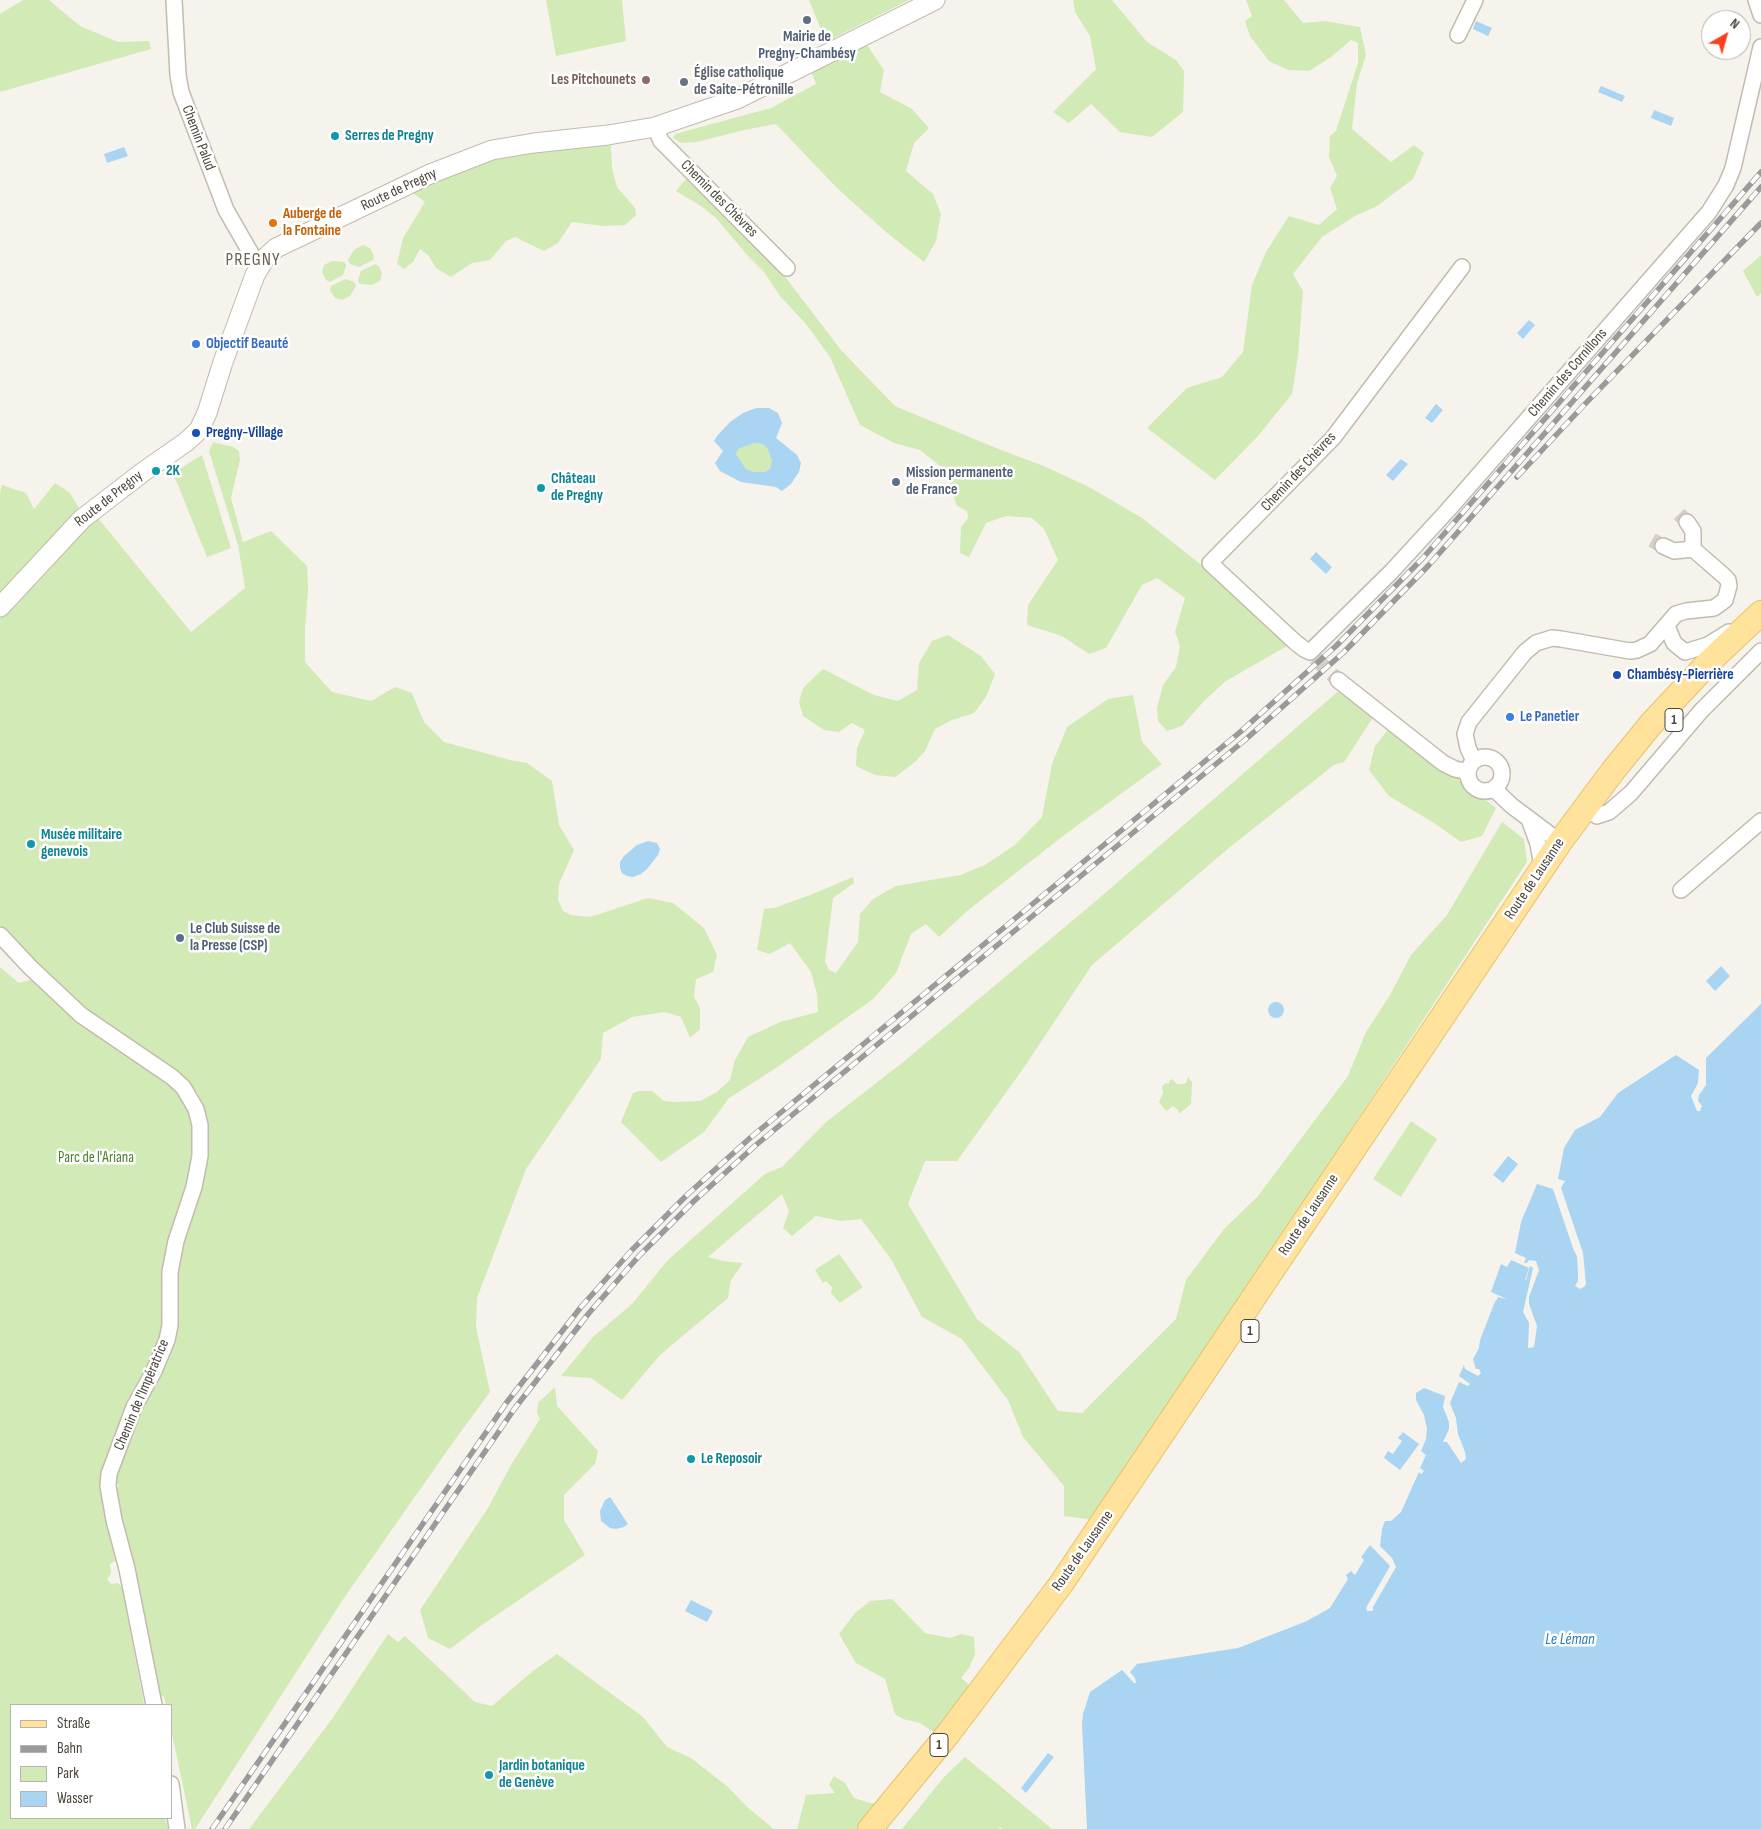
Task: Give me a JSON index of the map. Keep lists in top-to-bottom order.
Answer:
{
  "streets": {
    "main road": ["1", "Route de Lausanne"],
    "street": [
      "Chemin Palud",
      "Route de Pregny",
      "Chemin des Chèvres",
      "Chemin des Cornillons",
      "Chemin de l'Impératrice"
    ]
  },
  "crossings": [
    ["Chemin Palud", "Route de Pregny"],
    ["Route de Pregny", "Chemin des Chèvres"],
    ["Chemin des Chèvres", "Chemin des Cornillons"]
  ],
  "districts": ["PREGNY"],
  "water": ["Le Léman"],
  "parks": ["Parc de l'Ariana"],
  "places": [
    "Mairie de Pregny-Chambésy",
    "Les Pitchounets",
    "Église catholique de Saite-Pétronille",
    "Serres de Pregny",
    "Auberge de la Fontaine",
    "Objectif Beauté",
    "Pregny-Village",
    "2K",
    "Mission permanente de France",
    "Château de Pregny",
    "Chambésy-Pierrière",
    "Le Panetier",
    "Musée militaire genevois",
    "Le Club Suisse de la Presse (CSP)",
    "Le Reposoir",
    "Jardin botanique de Genève"
  ],
  "legend": [
    "Straße",
    "Bahn",
    "Park",
    "Wasser"
  ],
  "north": "top right"
}
